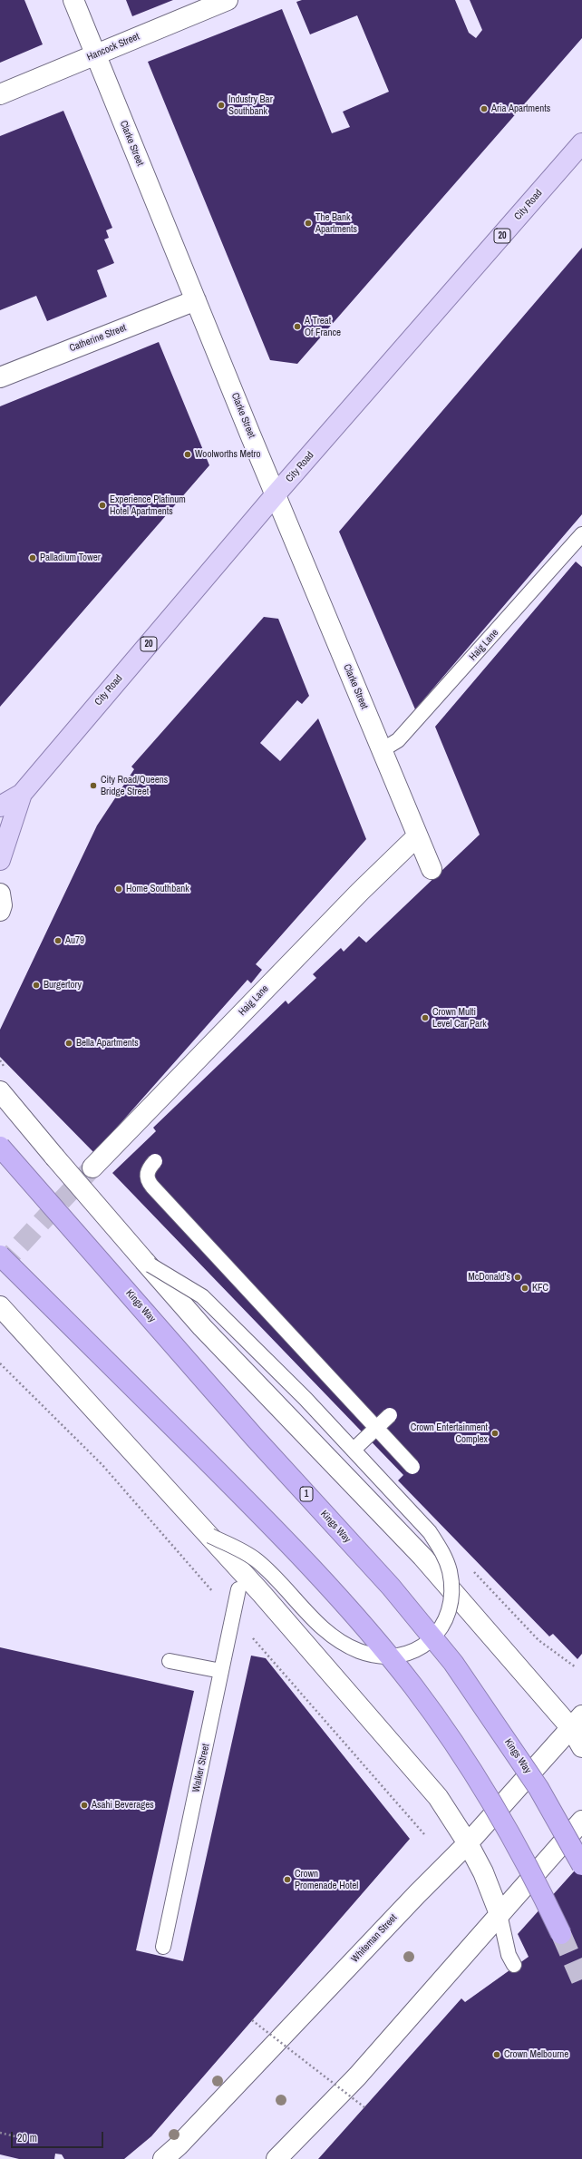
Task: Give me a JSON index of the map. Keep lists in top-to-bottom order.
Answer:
{
  "streets": {
    "highway": ["Kings Way", "1"],
    "main road": ["City Road", "20"],
    "street": [
      "Hancock Street",
      "Clarke Street",
      "Catherine Street",
      "Haig Lane",
      "Whiteman Street"
    ],
    "lane": ["Walker Street"]
  },
  "crossings": [
    ["Hancock Street", "Clarke Street"],
    ["Clarke Street", "City Road"],
    ["Clarke Street", "Catherine Street"],
    ["Clarke Street", "Haig Lane"]
  ],
  "places": [
    "Industry Bar Southbank",
    "Aria Apartments",
    "The Bank Apartments",
    "A Treat Of France",
    "Woolworths Metro",
    "Experience Platinum Hotel Apartments",
    "Palladium Tower",
    "City Road/Queens Bridge Street",
    "Home Southbank",
    "Au79",
    "Burgertory",
    "Crown Multi Level Car Park",
    "Bella Apartments",
    "McDonald's",
    "KFC",
    "Crown Entertainment Complex",
    "Asahi Beverages",
    "Crown Promenade Hotel",
    "Crown Melbourne"
  ],
  "scale_bar": "20 m"
}
